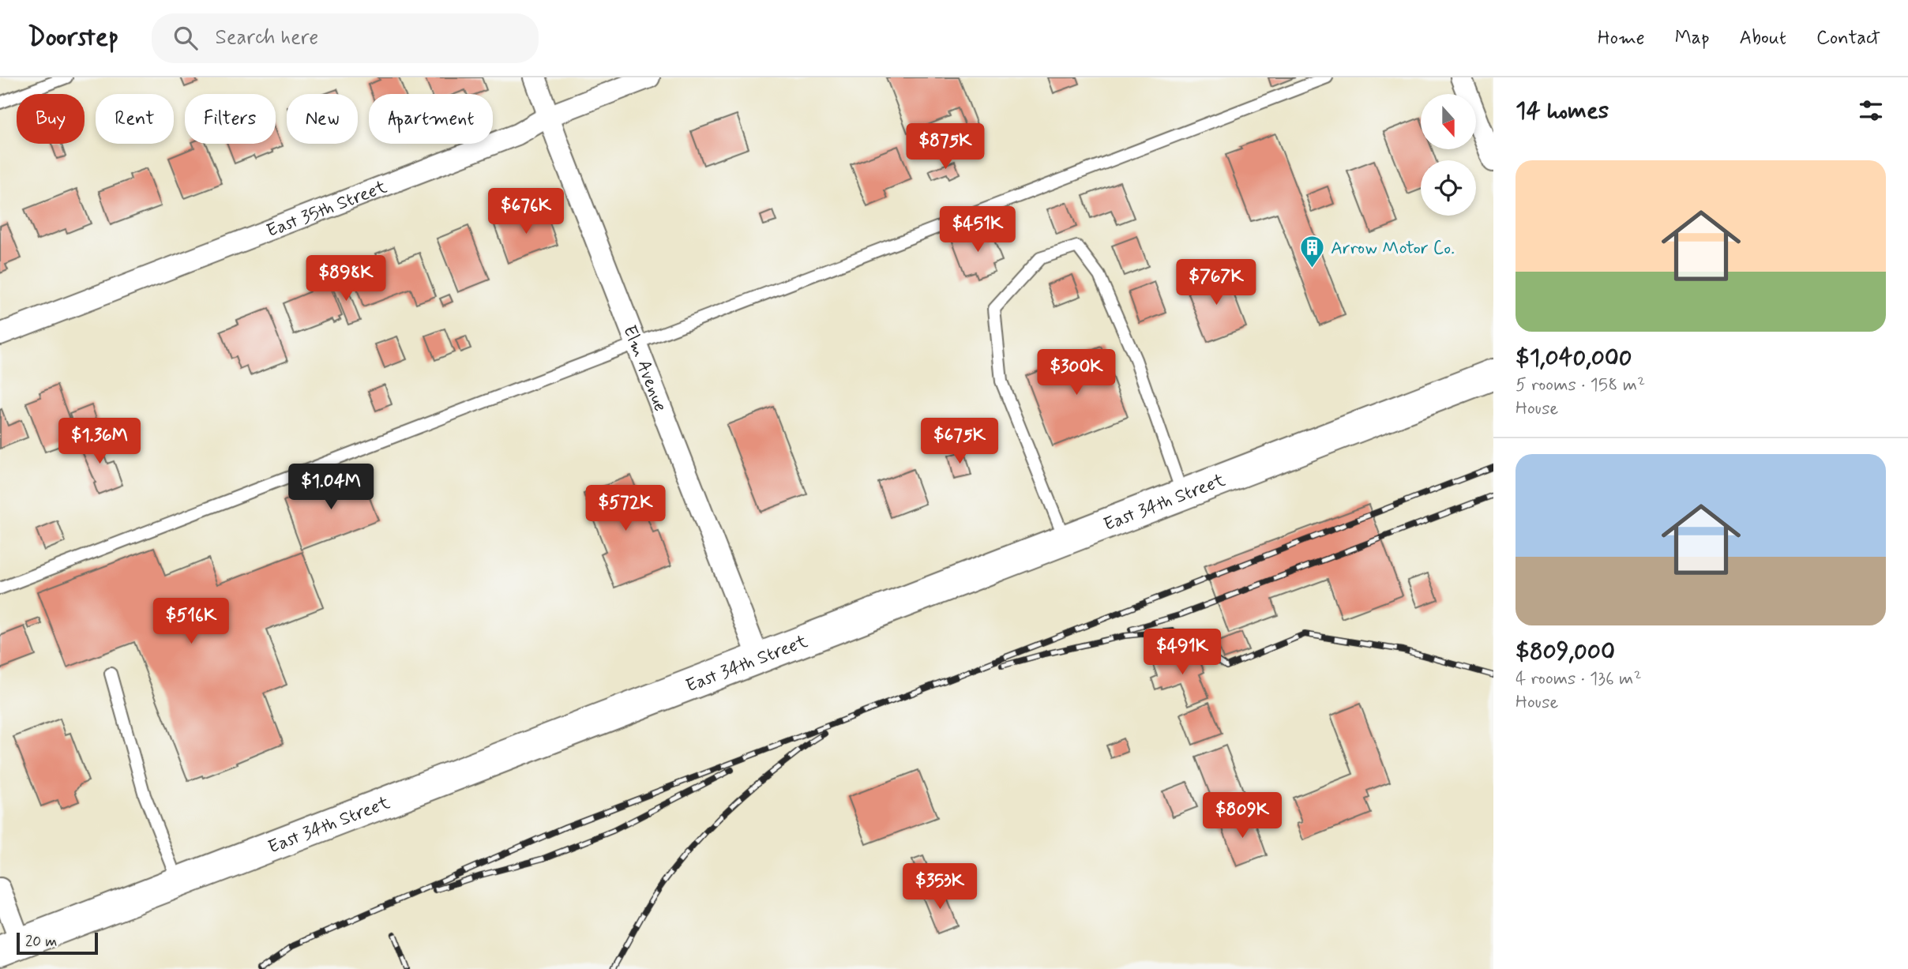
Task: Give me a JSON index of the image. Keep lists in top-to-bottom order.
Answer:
{
  "streets": {
    "main road": ["East 34th Street"],
    "street": ["East 35th Street", "Elm Avenue"]
  },
  "crossings": [
    ["East 35th Street", "Elm Avenue"],
    ["Elm Avenue", "East 34th Street"]
  ],
  "places": {
    "building": ["Arrow Motor Co."]
  },
  "scale_bar": "20 m",
  "north": "bottom",
  "page": {
    "header": "Doorstep",
    "search": "Search here",
    "nav": [
      "Home",
      "Map",
      "About",
      "Contact"
    ],
    "heading": "14 homes",
    "chip": [
      "Buy",
      "Rent",
      "Filters",
      "New",
      "Apartment"
    ],
    "price": [
      "$875K",
      "$676K",
      "$451K",
      "$898K",
      "$767K",
      "$300K",
      "$1.36M",
      "$675K",
      "$1.04M",
      "$572K",
      "$516K",
      "$491K",
      "$809K",
      "$353K"
    ],
    "list": [
      {
        "name": "$1,040,000",
        "note": "5 rooms · 158 m² · House"
      },
      {
        "name": "$809,000",
        "note": "4 rooms · 136 m² · House"
      }
    ],
    "scale": "20 m"
  }
}
